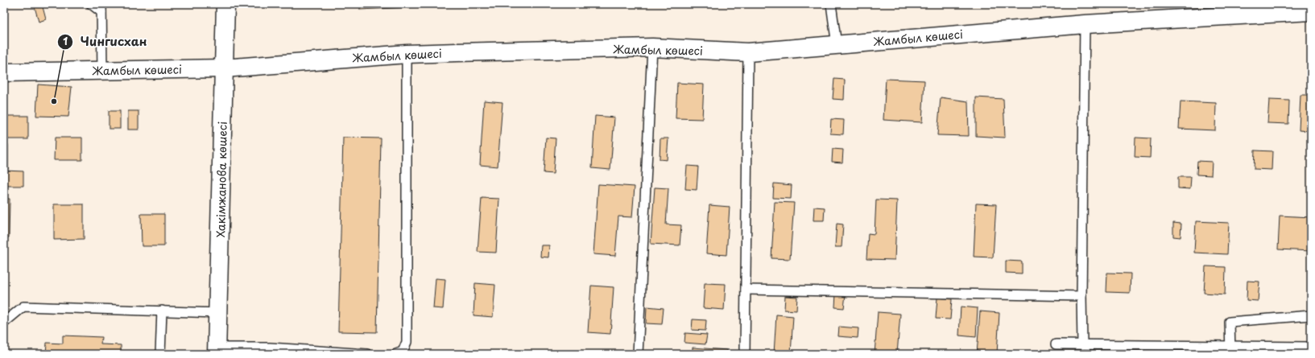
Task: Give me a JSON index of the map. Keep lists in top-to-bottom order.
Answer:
{
  "streets": {
    "street": ["Жамбыл көшесі", "Хакімжанова көшесі"]
  },
  "crossings": [
    ["Жамбыл көшесі", "Хакімжанова көшесі"]
  ],
  "places": ["Чингисхан"]
}
